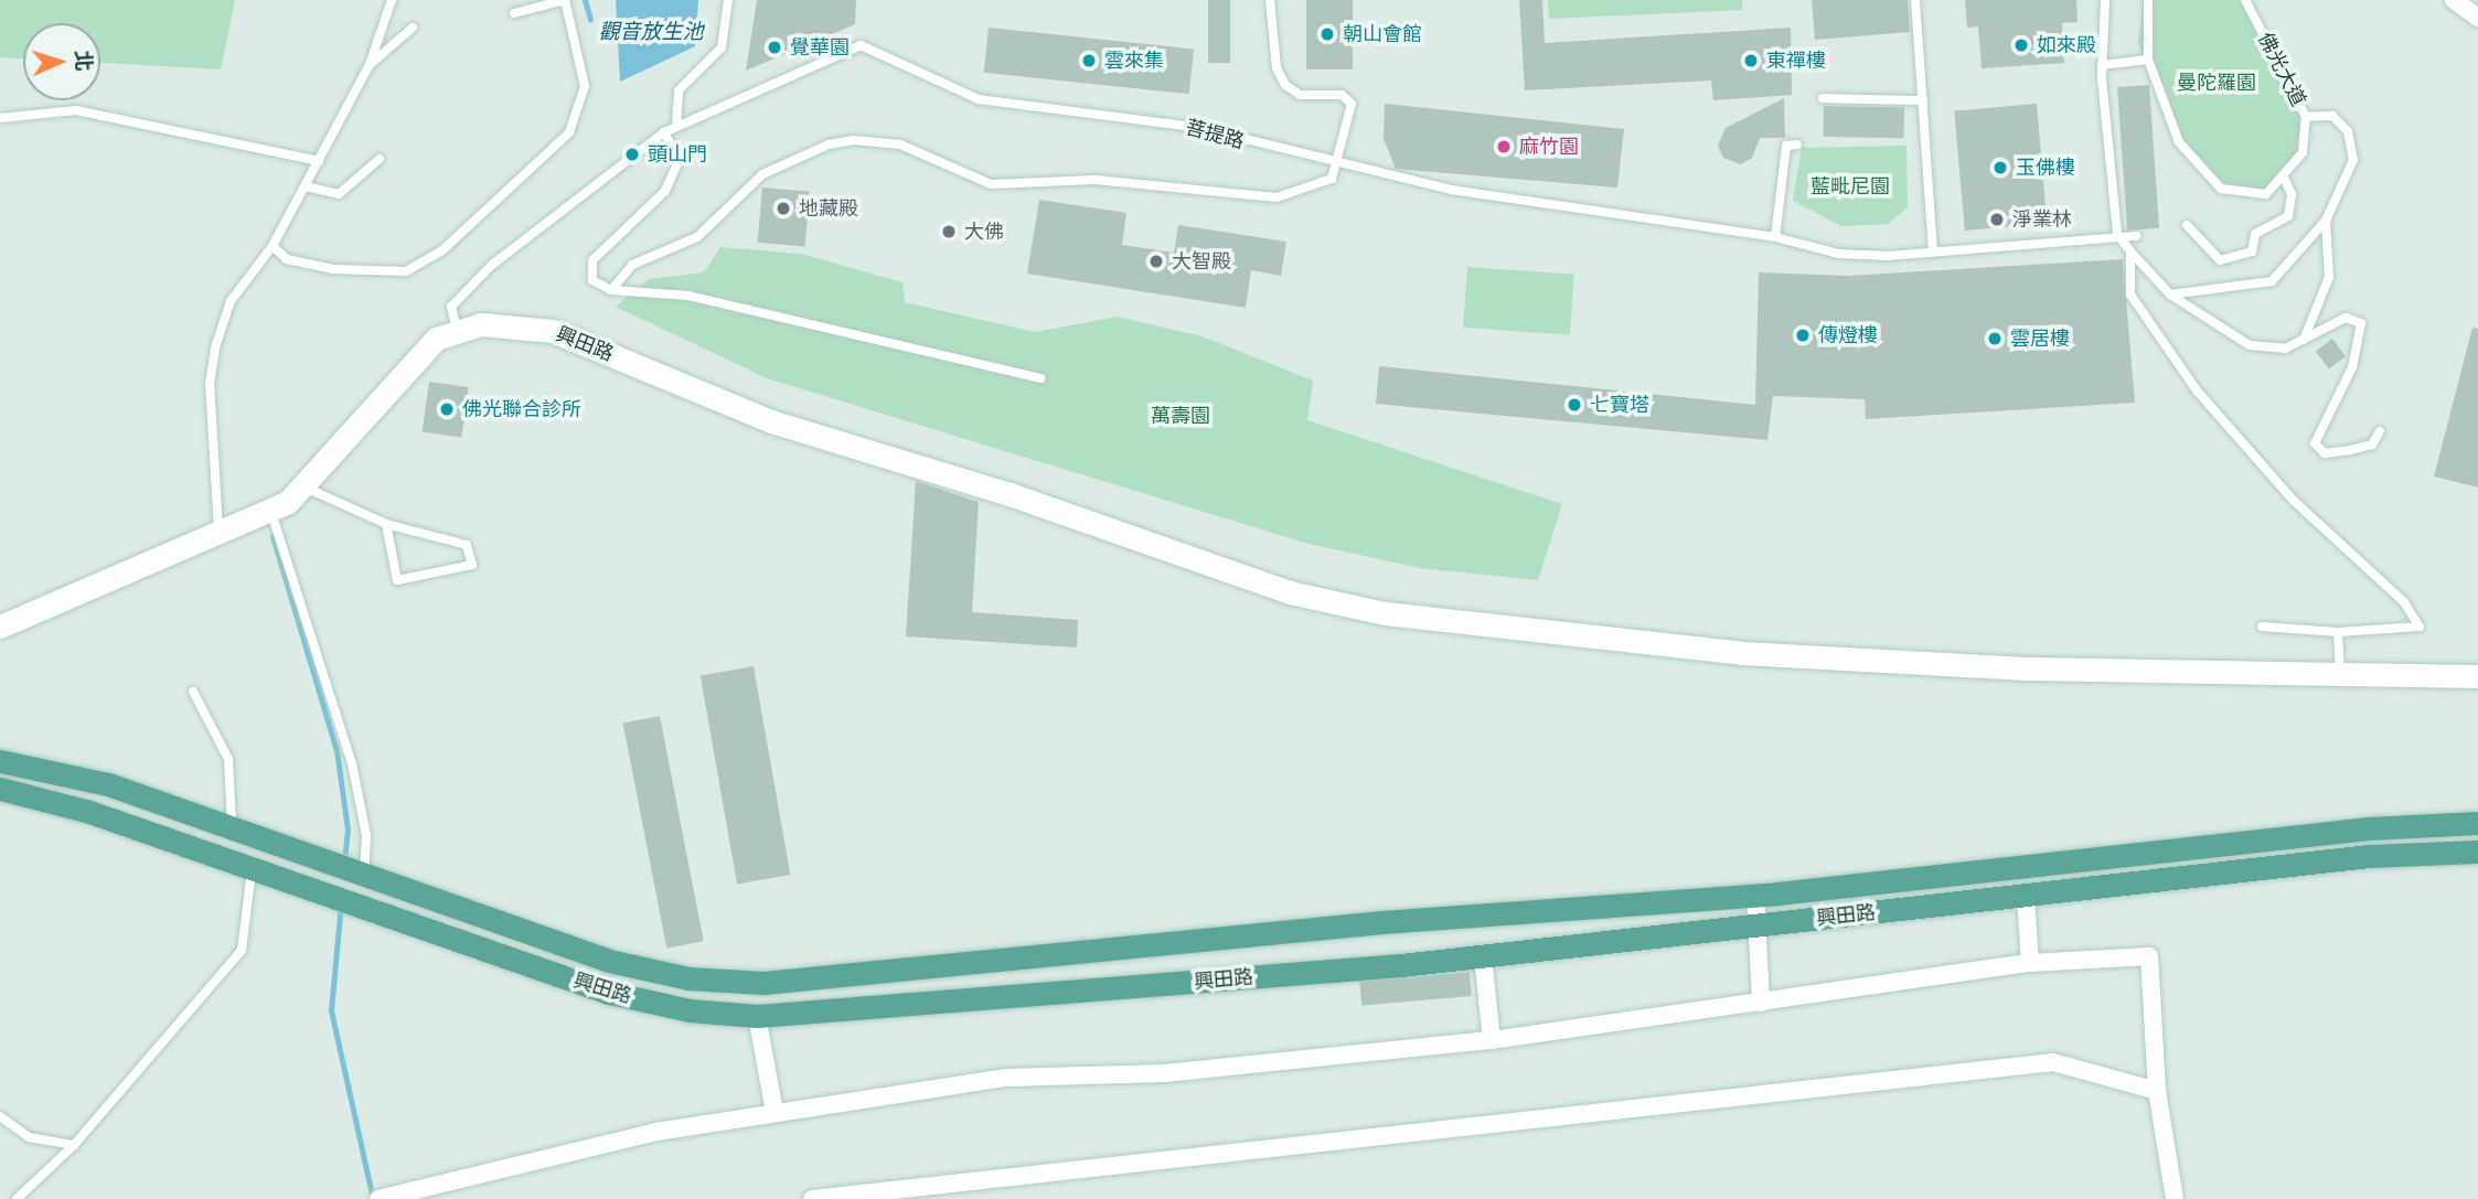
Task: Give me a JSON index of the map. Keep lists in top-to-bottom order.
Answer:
{
  "streets": {
    "main road": ["興田路"],
    "lane": ["佛光大道", "菩提路"]
  },
  "crossings": [
    ["菩提路", "興田路"]
  ],
  "water": ["觀音放生池"],
  "parks": ["曼陀羅園", "藍毗尼園", "萬壽園"],
  "places": [
    "朝山會館",
    "如來殿",
    "覺華園",
    "雲來集",
    "東禪樓",
    "麻竹園",
    "頭山門",
    "玉佛樓",
    "地藏殿",
    "淨業林",
    "大佛",
    "大智殿",
    "傳燈樓",
    "雲居樓",
    "七寶塔",
    "佛光聯合診所"
  ],
  "north": "right"
}
